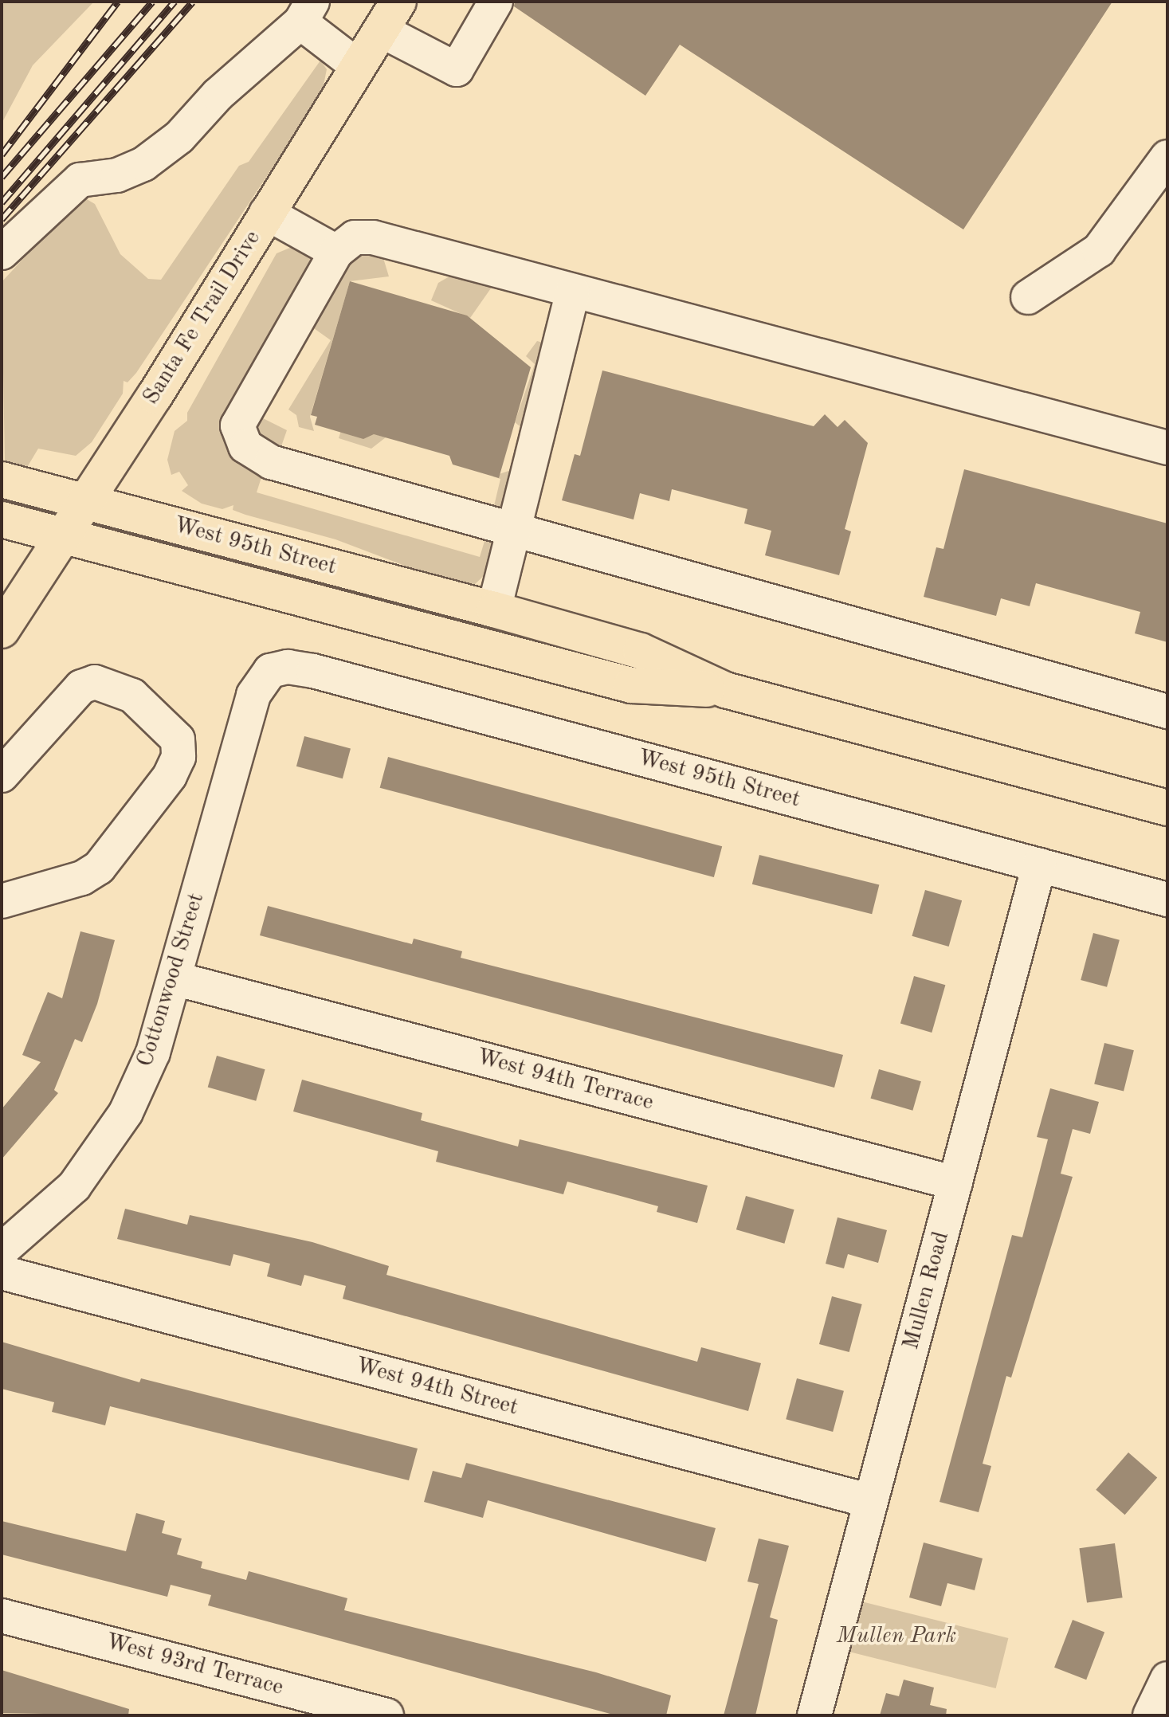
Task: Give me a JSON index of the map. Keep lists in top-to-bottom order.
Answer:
{
  "streets": {
    "main road": ["Santa Fe Trail Drive", "West 95th Street"],
    "street": [
      "Cottonwood Street",
      "West 94th Terrace",
      "Mullen Road",
      "West 94th Street",
      "West 93rd Terrace"
    ]
  },
  "crossings": [
    ["Santa Fe Trail Drive", "West 95th Street"],
    ["West 95th Street", "Cottonwood Street"],
    ["West 95th Street", "Mullen Road"],
    ["Cottonwood Street", "West 94th Terrace"],
    ["West 94th Terrace", "Mullen Road"],
    ["Mullen Road", "West 94th Street"]
  ],
  "parks": ["Mullen Park"]
}
